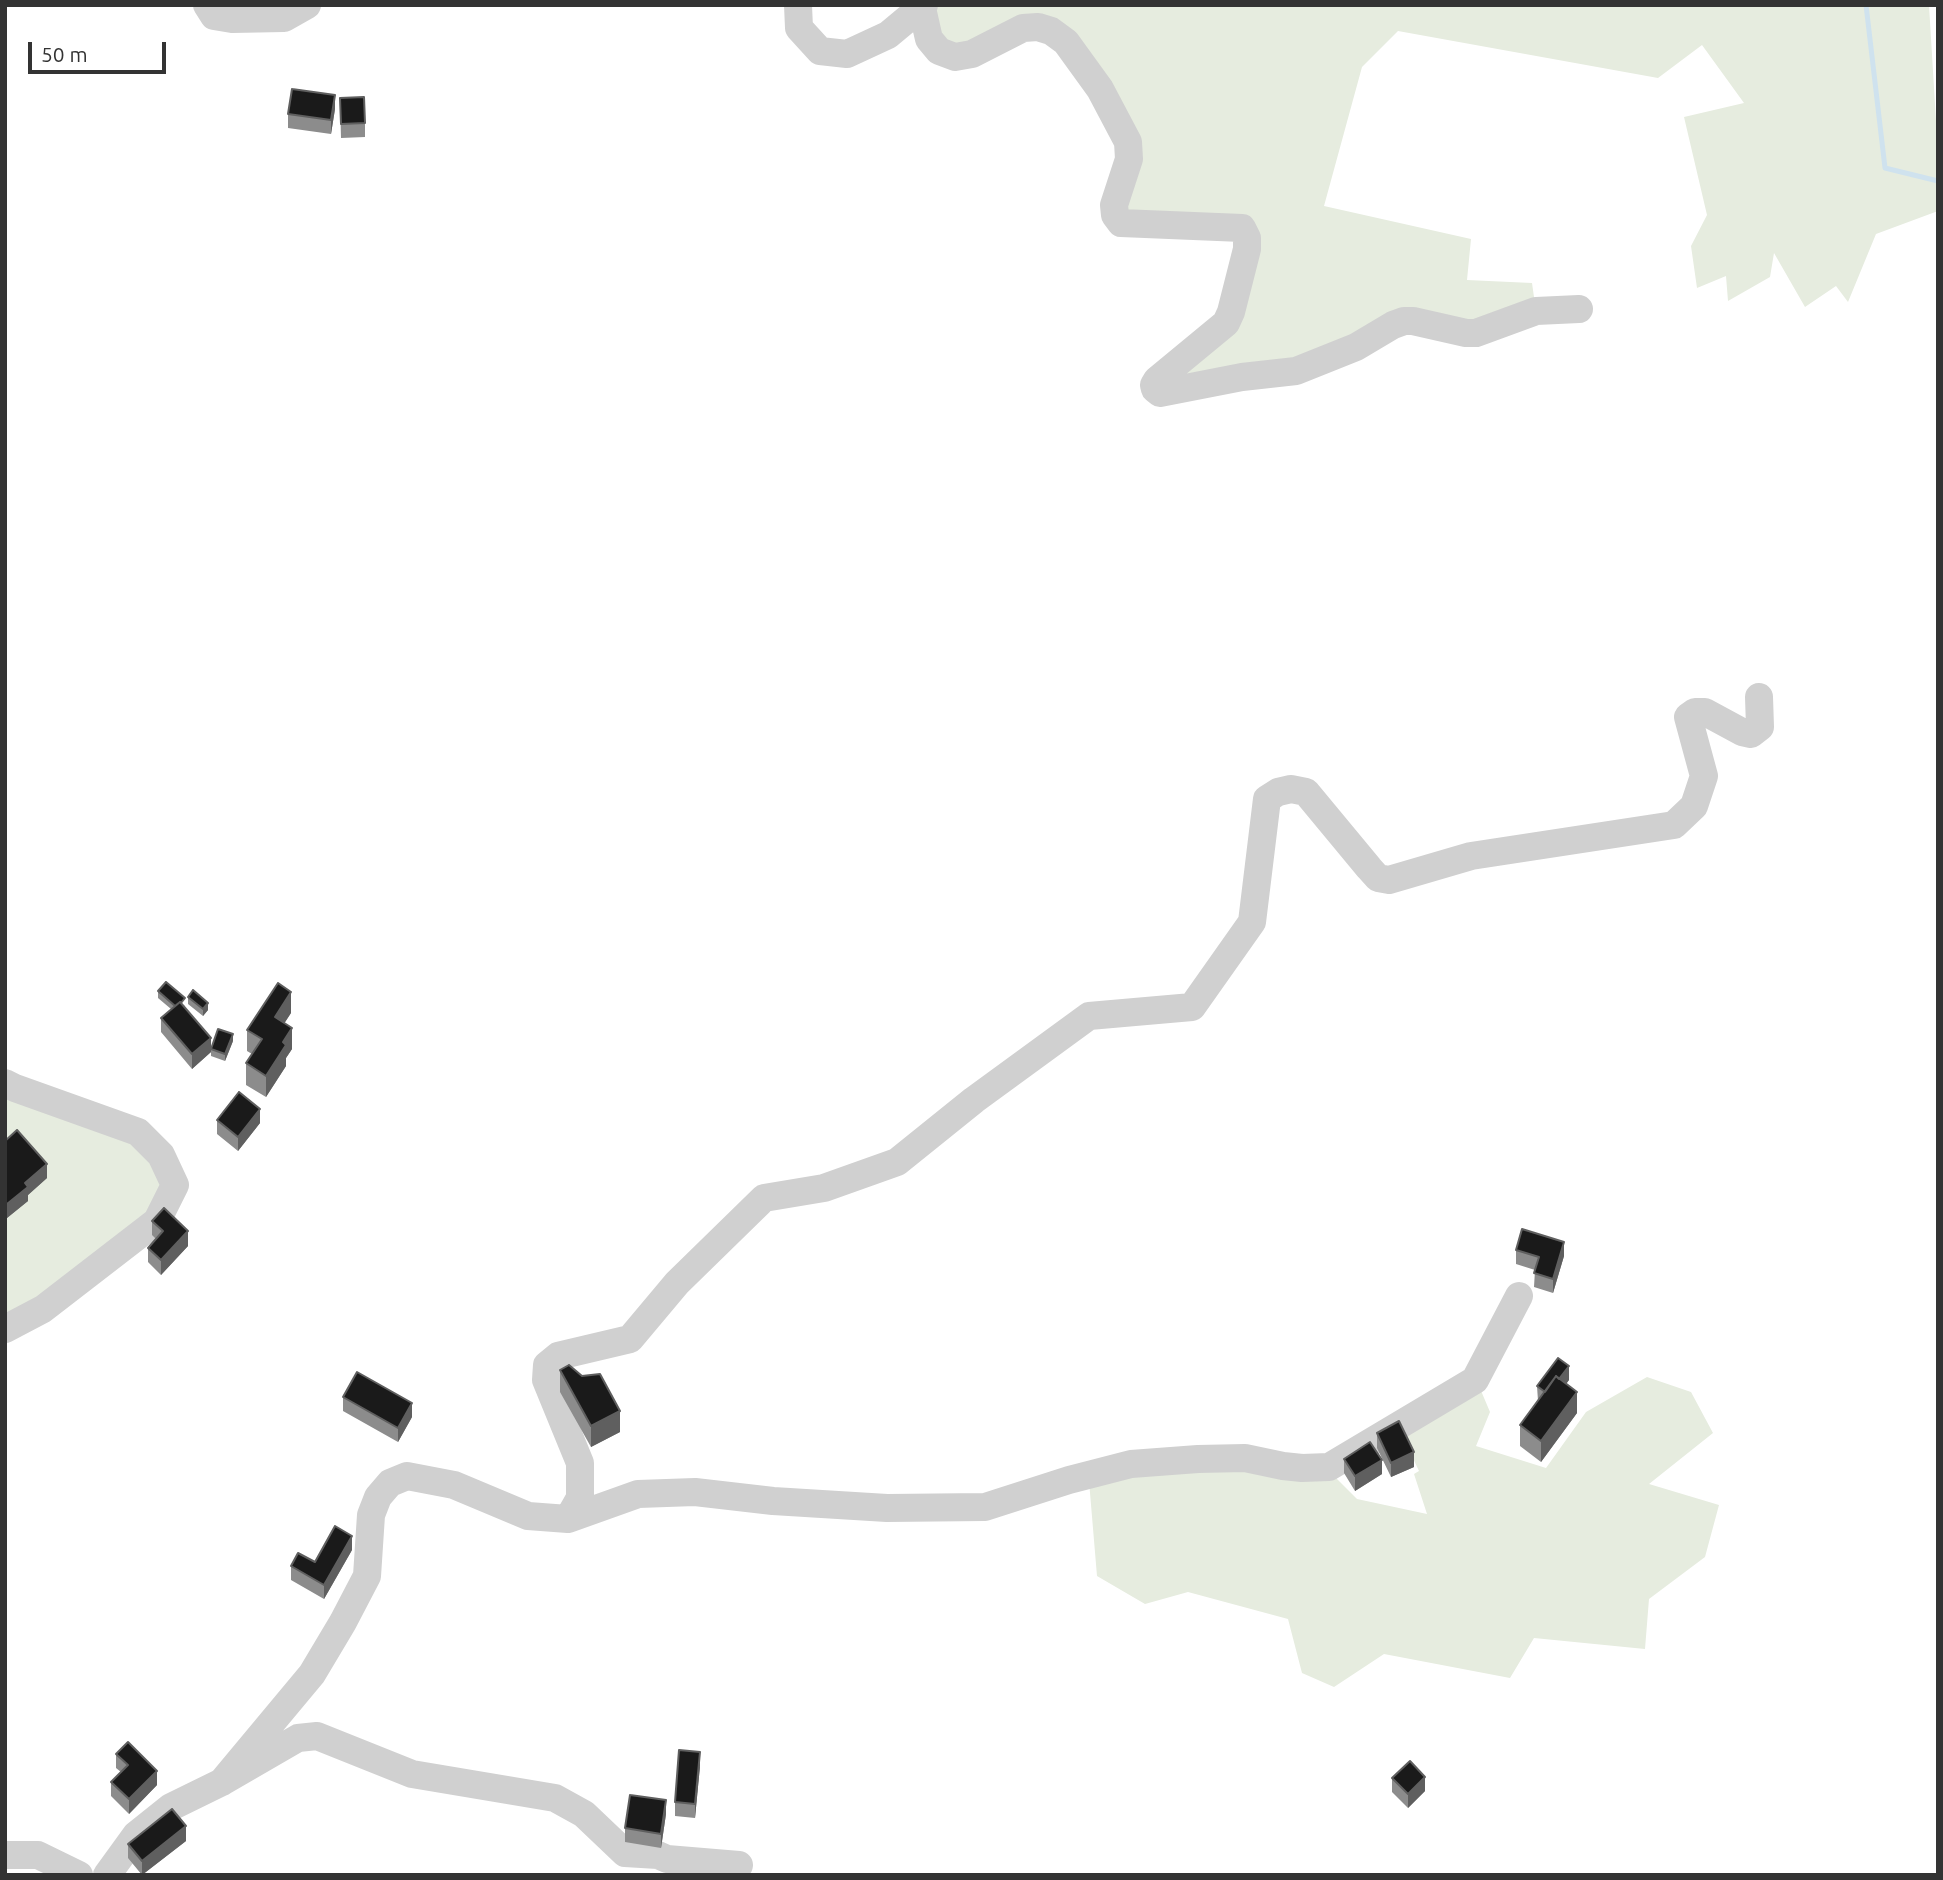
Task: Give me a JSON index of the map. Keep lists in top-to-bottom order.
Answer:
{
  "scale_bar": "50 m"
}
